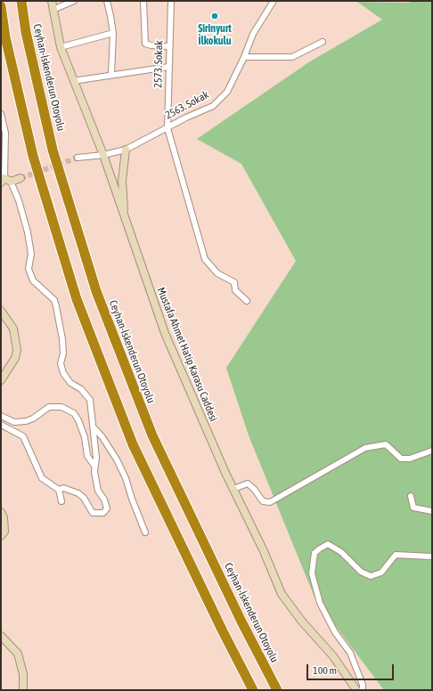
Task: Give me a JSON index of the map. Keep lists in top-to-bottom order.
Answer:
{
  "streets": {
    "highway": ["Ceyhan-İskenderun Otoyolu"],
    "street": ["2573. Sokak", "2563. Sokak", "Mustafa Ahmet Hatip Karasu Caddesi"]
  },
  "crossings": [
    ["2573. Sokak", "2563. Sokak"],
    ["2563. Sokak", "Mustafa Ahmet Hatip Karasu Caddesi"]
  ],
  "places": ["Şirinyurt İlkokulu"],
  "scale_bar": "100 m"
}
